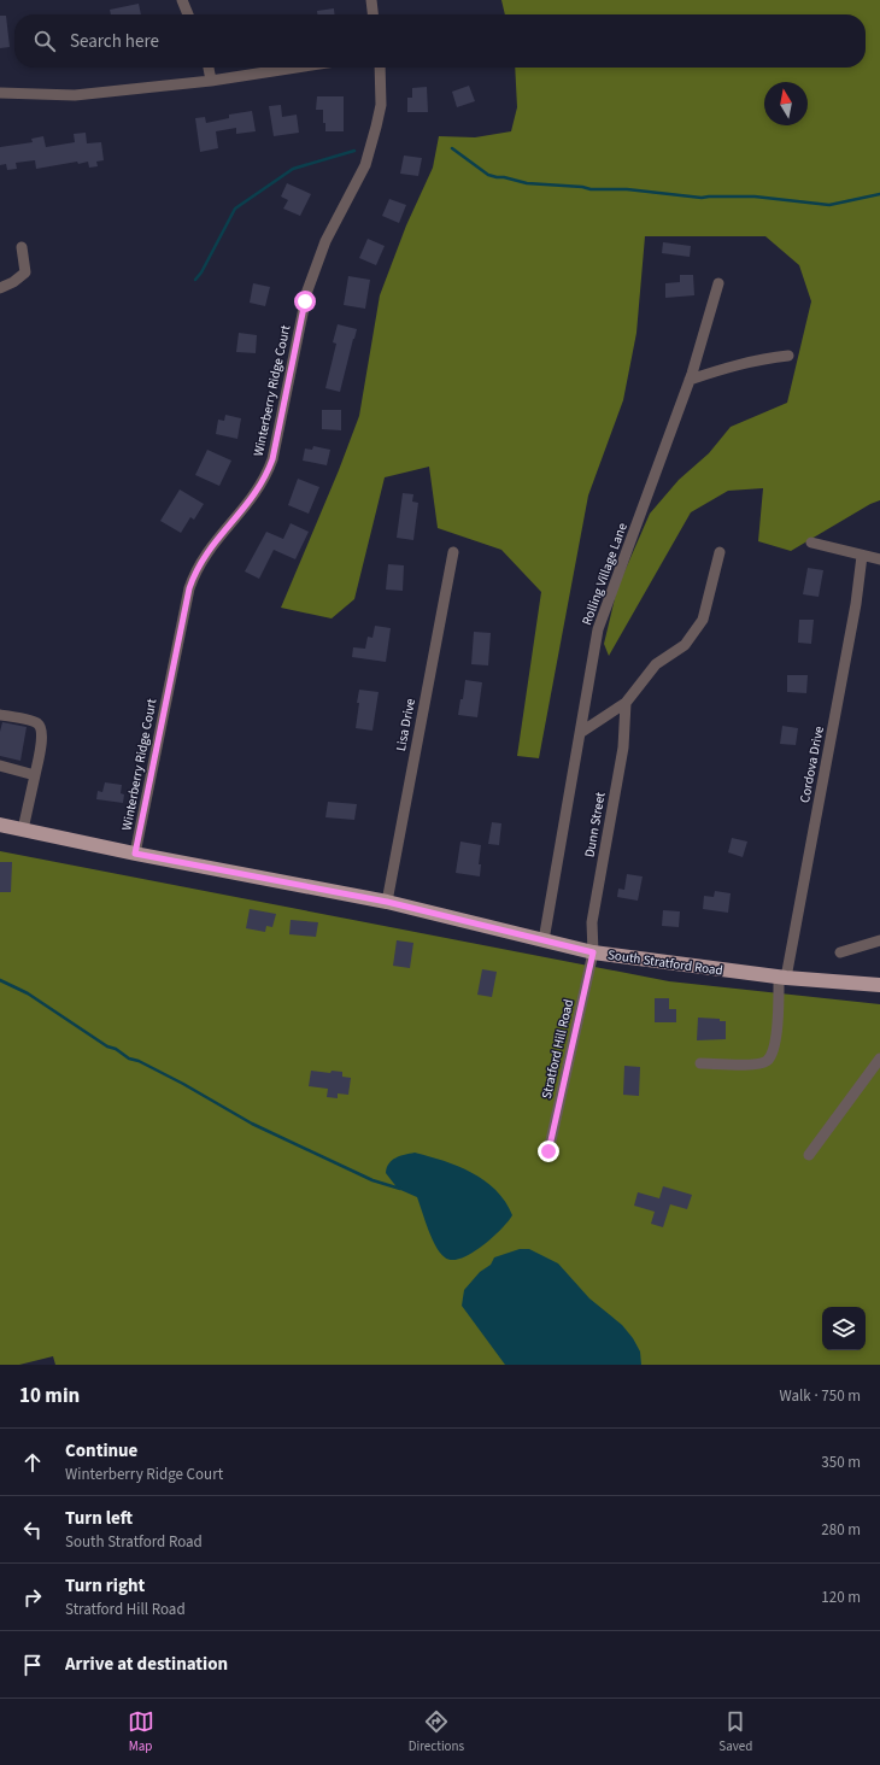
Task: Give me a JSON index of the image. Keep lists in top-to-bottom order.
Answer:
{
  "streets": {
    "main road": ["South Stratford Road"],
    "street": [
      "Winterberry Ridge Court",
      "Rolling Village Lane",
      "Lisa Drive",
      "Cordova Drive",
      "Dunn Street",
      "Stratford Hill Road"
    ]
  },
  "crossings": [
    ["Winterberry Ridge Court", "South Stratford Road"],
    ["Rolling Village Lane", "South Stratford Road"],
    ["Lisa Drive", "South Stratford Road"],
    ["Cordova Drive", "South Stratford Road"],
    ["Dunn Street", "South Stratford Road"],
    ["Dunn Street", "Stratford Hill Road"],
    ["South Stratford Road", "Stratford Hill Road"]
  ],
  "north": "top",
  "page": {
    "search": "Search here",
    "heading": ["10 min", "Walk · 750 m"],
    "list": [
      ["Continue", "Winterberry Ridge Court", "350 m"],
      ["Turn left", "South Stratford Road", "280 m"],
      ["Turn right", "Stratford Hill Road", "120 m"],
      "Arrive at destination"
    ],
    "nav": ["Map", "Directions", "Saved"]
  }
}
